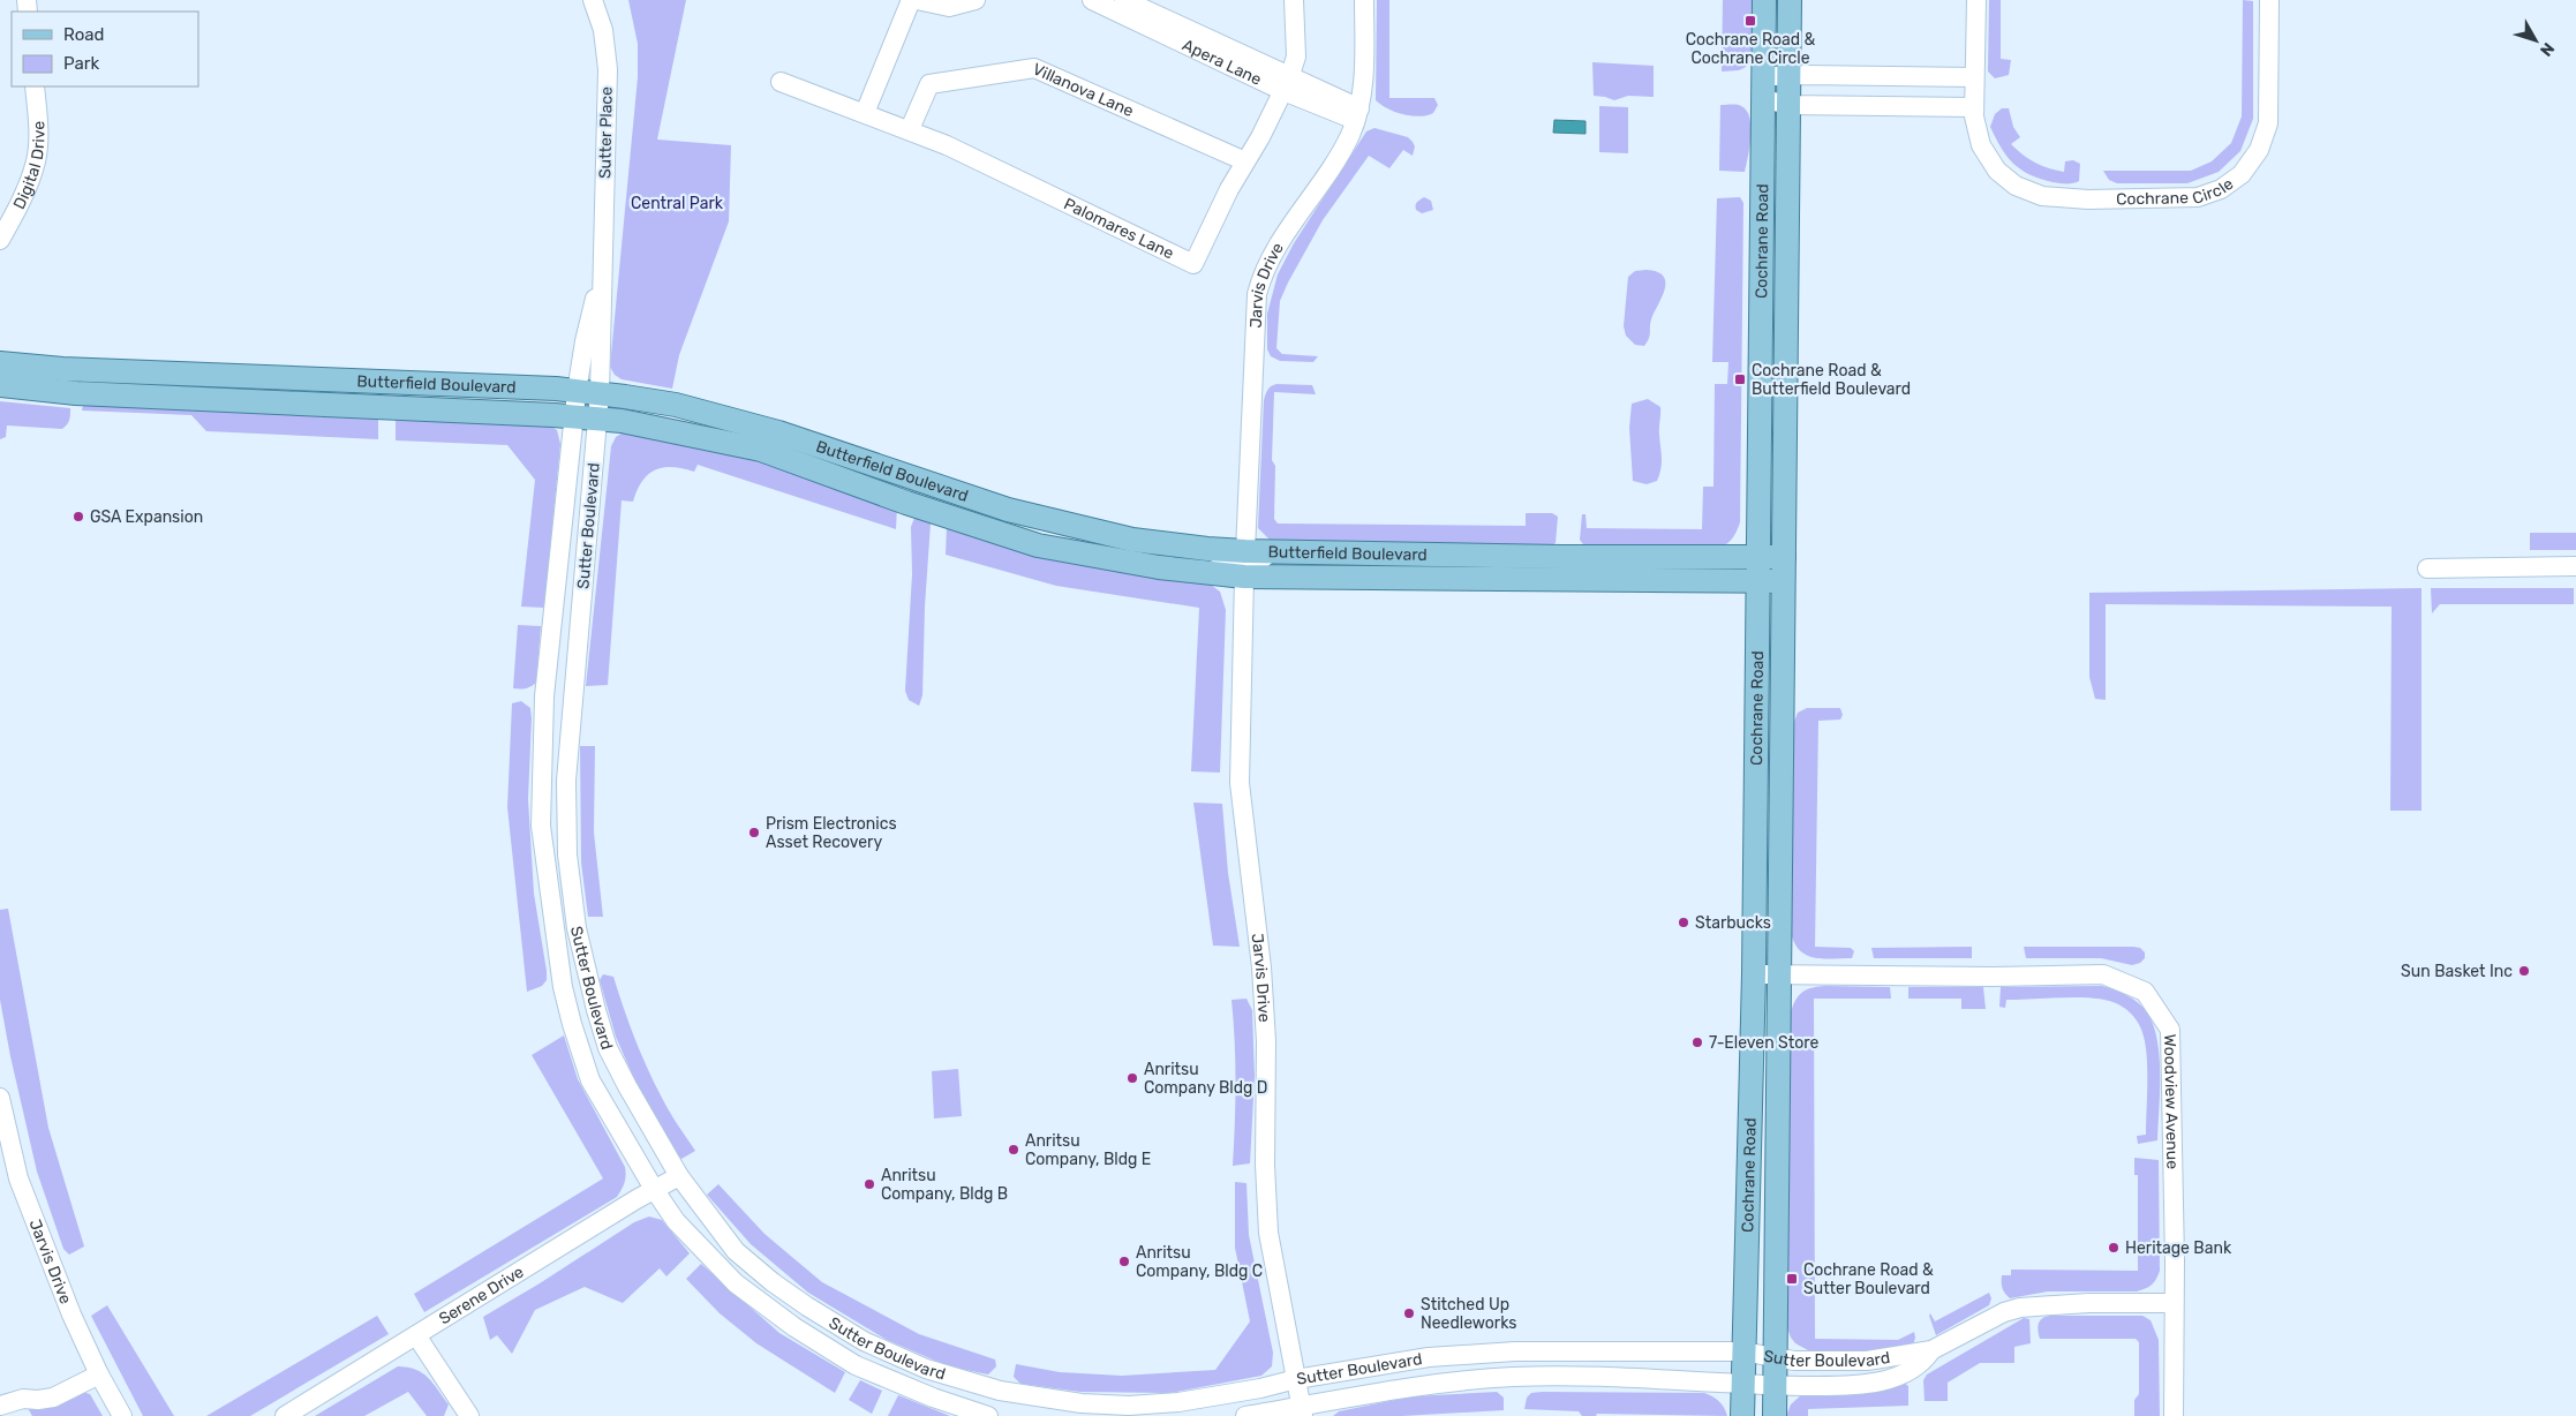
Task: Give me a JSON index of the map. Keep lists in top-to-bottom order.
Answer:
{
  "streets": {
    "main road": ["Cochrane Road", "Butterfield Boulevard"],
    "street": [
      "Apera Lane",
      "Villanova Lane",
      "Sutter Place",
      "Digital Drive",
      "Cochrane Circle",
      "Palomares Lane",
      "Jarvis Drive",
      "Sutter Boulevard",
      "Woodview Avenue",
      "Serene Drive"
    ]
  },
  "crossings": [
    ["Apera Lane", "Palomares Lane"],
    ["Apera Lane", "Jarvis Drive"],
    ["Villanova Lane", "Palomares Lane"],
    ["Sutter Place", "Butterfield Boulevard"],
    ["Sutter Place", "Sutter Boulevard"],
    ["Cochrane Road", "Butterfield Boulevard"],
    ["Cochrane Road", "Sutter Boulevard"],
    ["Cochrane Road", "Woodview Avenue"],
    ["Jarvis Drive", "Butterfield Boulevard"],
    ["Jarvis Drive", "Sutter Boulevard"],
    ["Butterfield Boulevard", "Sutter Boulevard"],
    ["Sutter Boulevard", "Woodview Avenue"],
    ["Sutter Boulevard", "Serene Drive"]
  ],
  "parks": ["Central Park"],
  "places": {
    "transit": ["Cochrane Road & Cochrane Circle", "Cochrane Road & Butterfield Boulevard", "Cochrane Road & Sutter Boulevard"],
    "other": [
      "GSA Expansion",
      "Prism Electronics Asset Recovery",
      "Starbucks",
      "Sun Basket Inc",
      "7-Eleven Store",
      "Anritsu Company Bldg D",
      "Anritsu Company, Bldg E",
      "Anritsu Company, Bldg B",
      "Heritage Bank",
      "Anritsu Company, Bldg C",
      "Stitched Up Needleworks"
    ]
  },
  "legend": ["Road", "Park"],
  "north": "bottom right"
}
